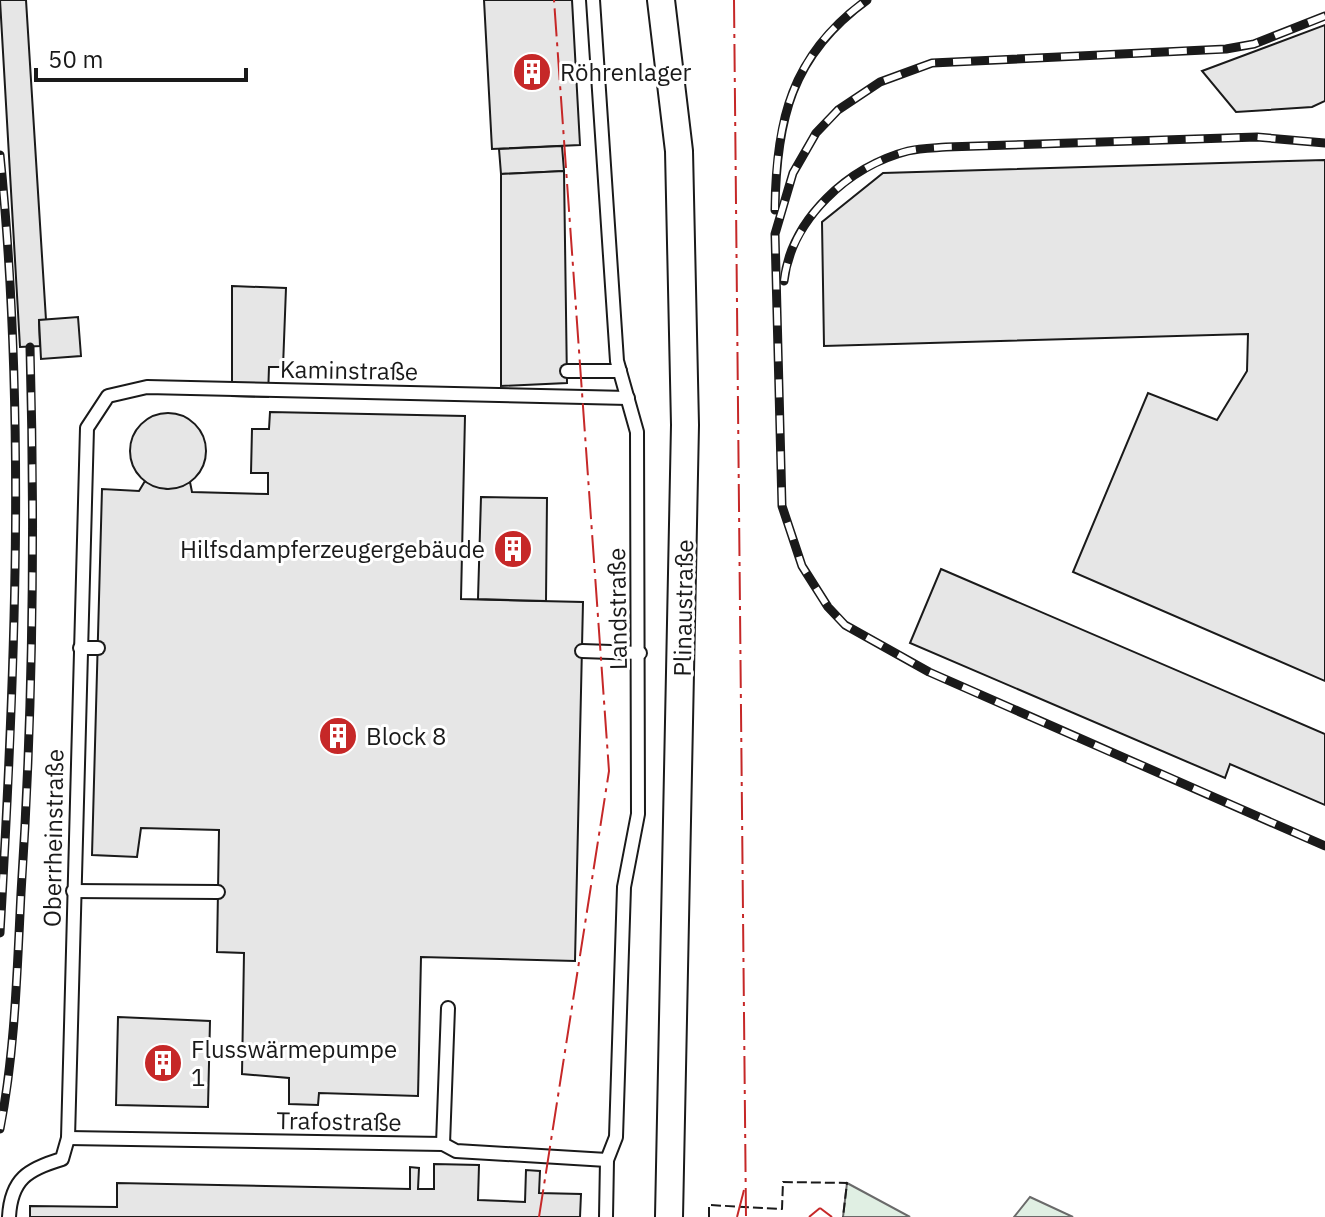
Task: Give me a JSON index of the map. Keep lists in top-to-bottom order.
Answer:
{
  "streets": {
    "street": ["Plinaustraße"],
    "lane": [
      "Kaminstraße",
      "Landstraße",
      "Oberrheinstraße",
      "Trafostraße"
    ]
  },
  "crossings": [
    ["Kaminstraße", "Landstraße"],
    ["Kaminstraße", "Oberrheinstraße"],
    ["Landstraße", "Trafostraße"],
    ["Oberrheinstraße", "Trafostraße"]
  ],
  "places": {
    "building": [
      "Röhrenlager",
      "Hilfsdampferzeugergebäude",
      "Block 8",
      "Flusswärmepumpe 1"
    ]
  },
  "scale_bar": "50 m"
}
